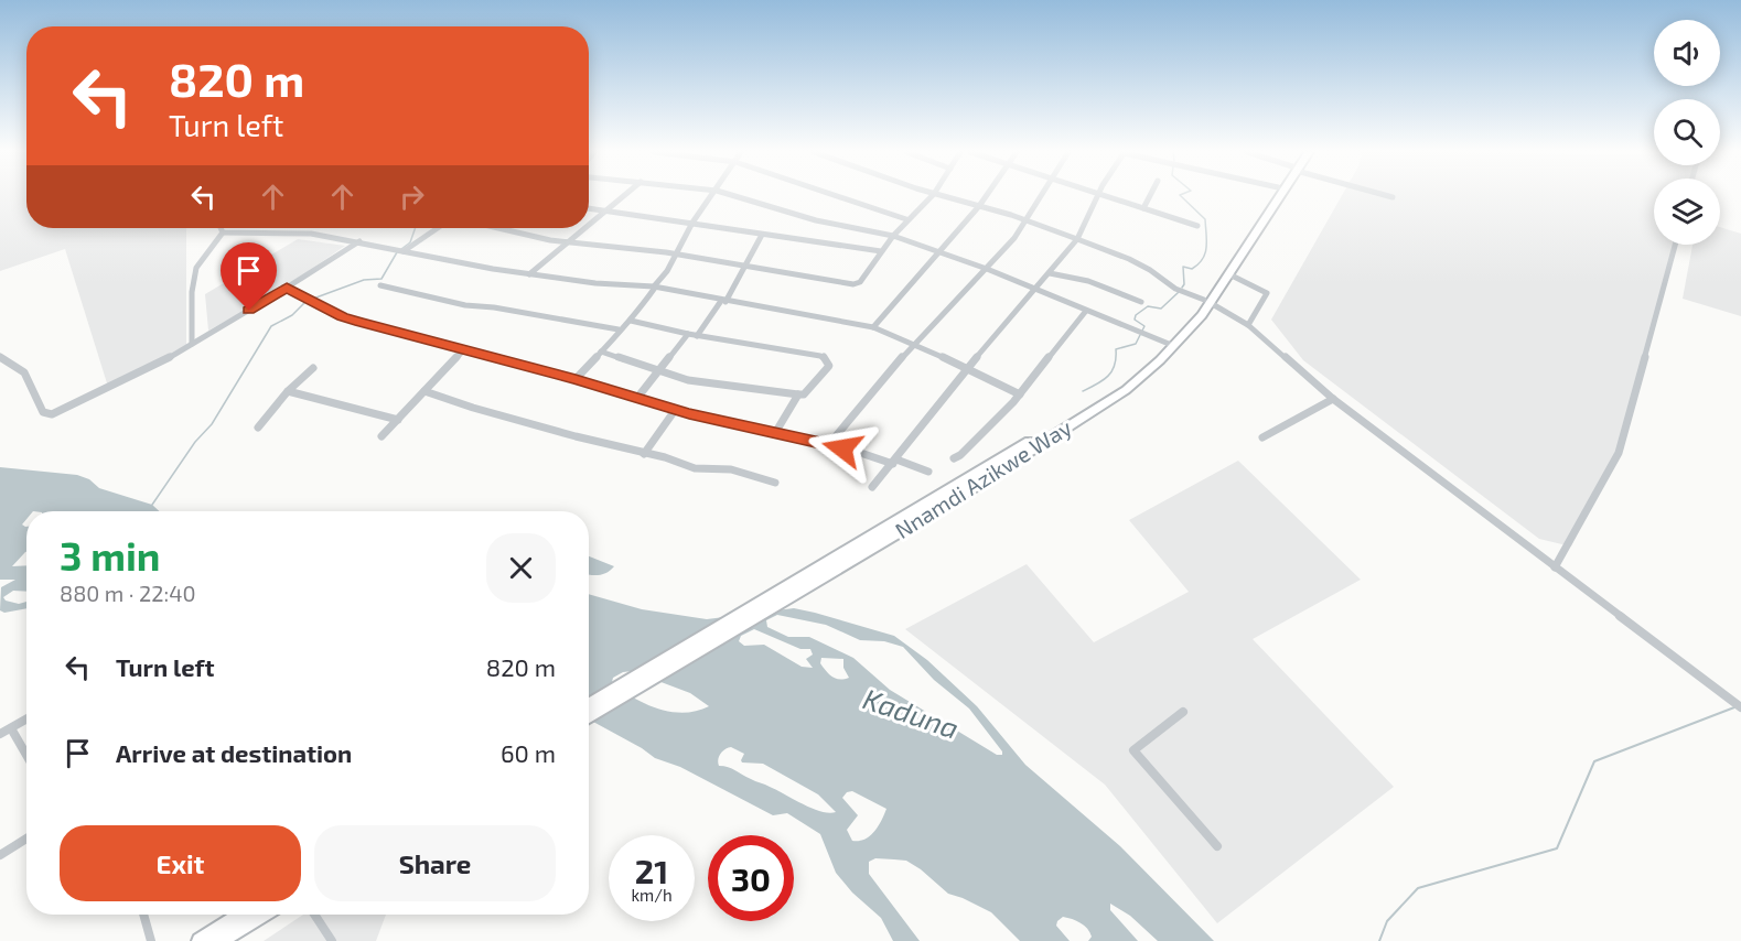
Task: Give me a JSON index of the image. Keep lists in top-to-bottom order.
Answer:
{
  "streets": {
    "highway": ["Nnamdi Azikwe Way"]
  },
  "water": ["Kaduna"],
  "page": {
    "turn": ["820 m", "Turn left"],
    "heading": ["3 min", "880 m · 22:40"],
    "list": [
      {
        "name": "Turn left",
        "value": "820 m"
      },
      {
        "name": "Arrive at destination",
        "value": "60 m"
      }
    ],
    "buttons": ["Exit", "Share"],
    "speed": "21 km/h",
    "limit": "30"
  }
}
